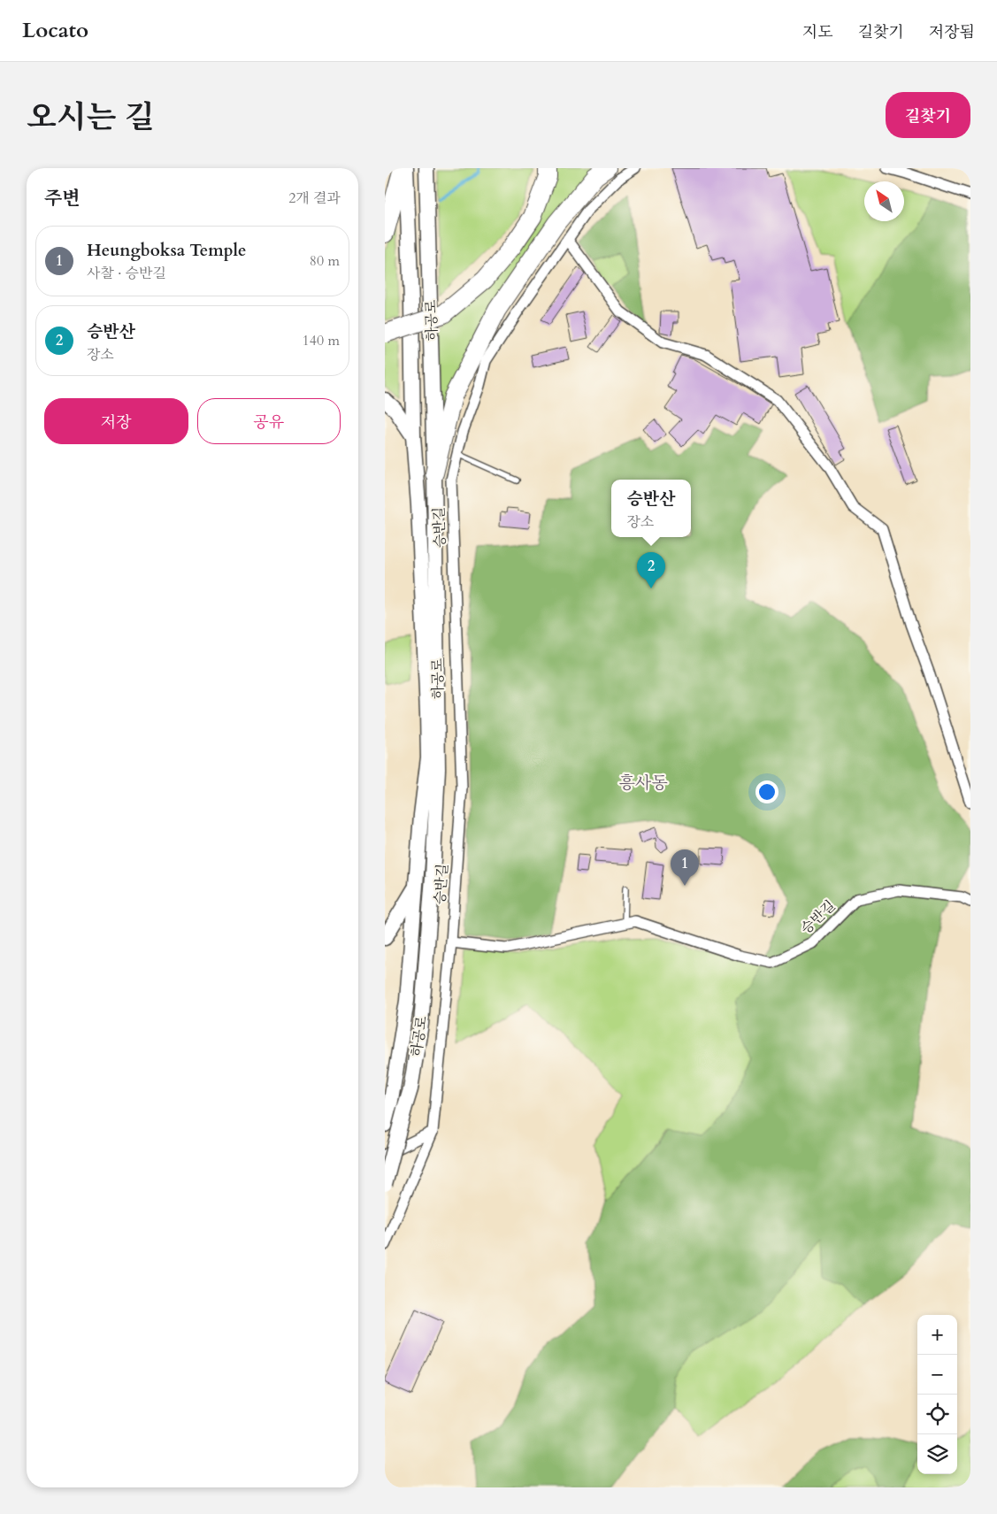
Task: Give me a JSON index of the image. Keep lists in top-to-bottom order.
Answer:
{
  "streets": {
    "street": ["하공로", "승반길"]
  },
  "districts": ["흥사동"],
  "north": "top left",
  "page": {
    "header": "Locato",
    "nav": ["지도", "길찾기", "저장됨"],
    "title": "오시는 길",
    "buttons": [
      "길찾기",
      ["저장", "공유"]
    ],
    "heading": ["주변", "2개 결과"],
    "list": [
      {
        "mark": "1",
        "name": "Heungboksa Temple",
        "note": "사찰 · 승반길",
        "value": "80 m"
      },
      {
        "mark": "2",
        "name": "승반산",
        "note": "장소",
        "value": "140 m"
      }
    ],
    "popup": ["승반산", "장소"],
    "pins": ["2", "1"],
    "map_buttons": ["+", "−"]
  }
}
